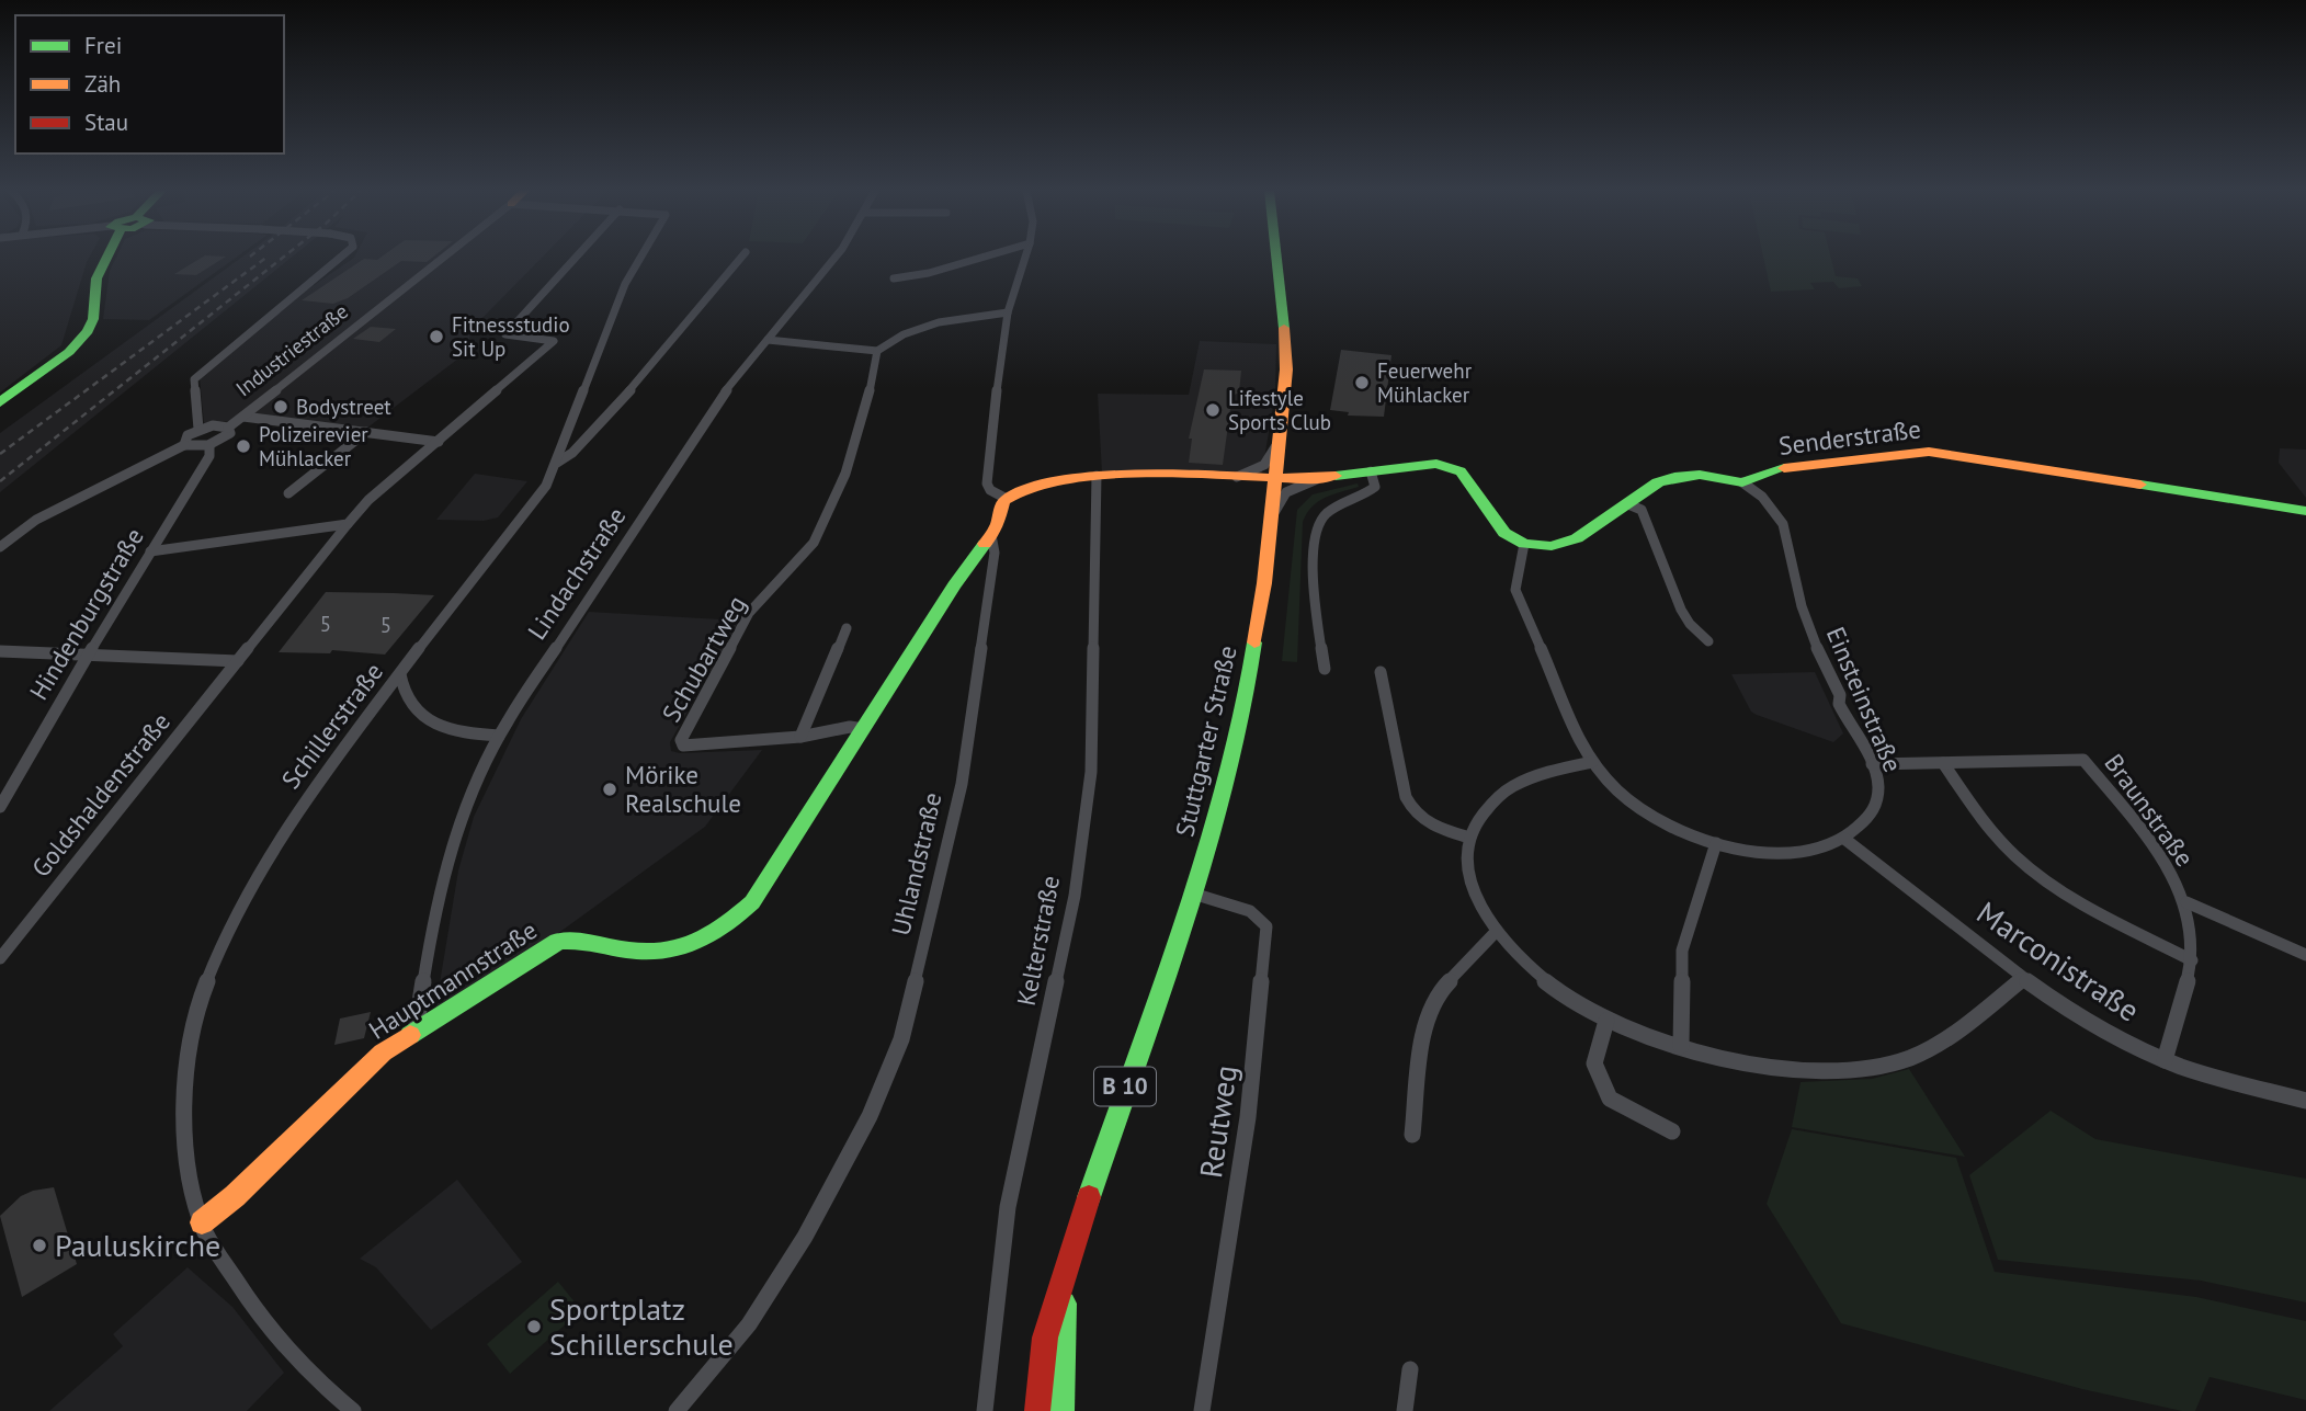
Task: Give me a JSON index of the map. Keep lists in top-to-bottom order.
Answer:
{
  "streets": {
    "street": [
      "Industriestraße",
      "Senderstraße",
      "Lindachstraße",
      "Hindenburgstraße",
      "Schubartweg",
      "Einsteinstraße",
      "Schillerstraße",
      "Stuttgarter Straße",
      "Goldshaldenstraße",
      "Braunstraße",
      "Uhlandstraße",
      "Kelterstraße",
      "Marconistraße",
      "Hauptmannstraße",
      "B 10",
      "Reutweg"
    ]
  },
  "crossings": [
    ["Industriestraße", "Hindenburgstraße"],
    ["Senderstraße", "Einsteinstraße"],
    ["Lindachstraße", "Hauptmannstraße"],
    ["Schubartweg", "Hauptmannstraße"],
    ["Einsteinstraße", "Marconistraße"],
    ["Schillerstraße", "Hauptmannstraße"],
    ["Stuttgarter Straße", "Reutweg"],
    ["Braunstraße", "Marconistraße"],
    ["Uhlandstraße", "Hauptmannstraße"]
  ],
  "places": [
    "Fitnessstudio Sit Up",
    "Feuerwehr Mühlacker",
    "Bodystreet",
    "Lifestyle Sports Club",
    "Polizeirevier Mühlacker",
    "Mörike Realschule",
    "Pauluskirche",
    "Sportplatz Schillerschule"
  ],
  "house_numbers": ["5", "5"],
  "legend": ["Frei", "Zäh", "Stau"]
}
